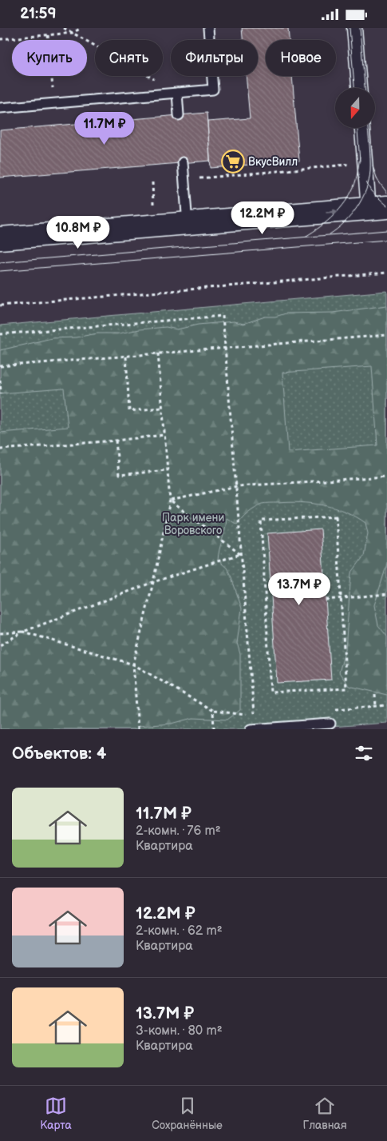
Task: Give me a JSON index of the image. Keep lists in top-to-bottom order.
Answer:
{
  "parks": ["Парк имени Воровского"],
  "places": {
    "supermarket": ["ВкусВилл"]
  },
  "north": "bottom",
  "page": {
    "status": "21:59",
    "chip": [
      "Купить",
      "Снять",
      "Фильтры",
      "Новое"
    ],
    "price": [
      "11.7M ₽",
      "12.2M ₽",
      "10.8M ₽",
      "13.7M ₽"
    ],
    "heading": "Объектов: 4",
    "list": [
      {
        "name": "11.7M ₽",
        "note": "2-комн. · 76 m² · Квартира"
      },
      {
        "name": "12.2M ₽",
        "note": "2-комн. · 62 m² · Квартира"
      },
      {
        "name": "13.7M ₽",
        "note": "3-комн. · 80 m² · Квартира"
      }
    ],
    "tabs": ["Карта", "Сохранённые", "Главная"]
  }
}
